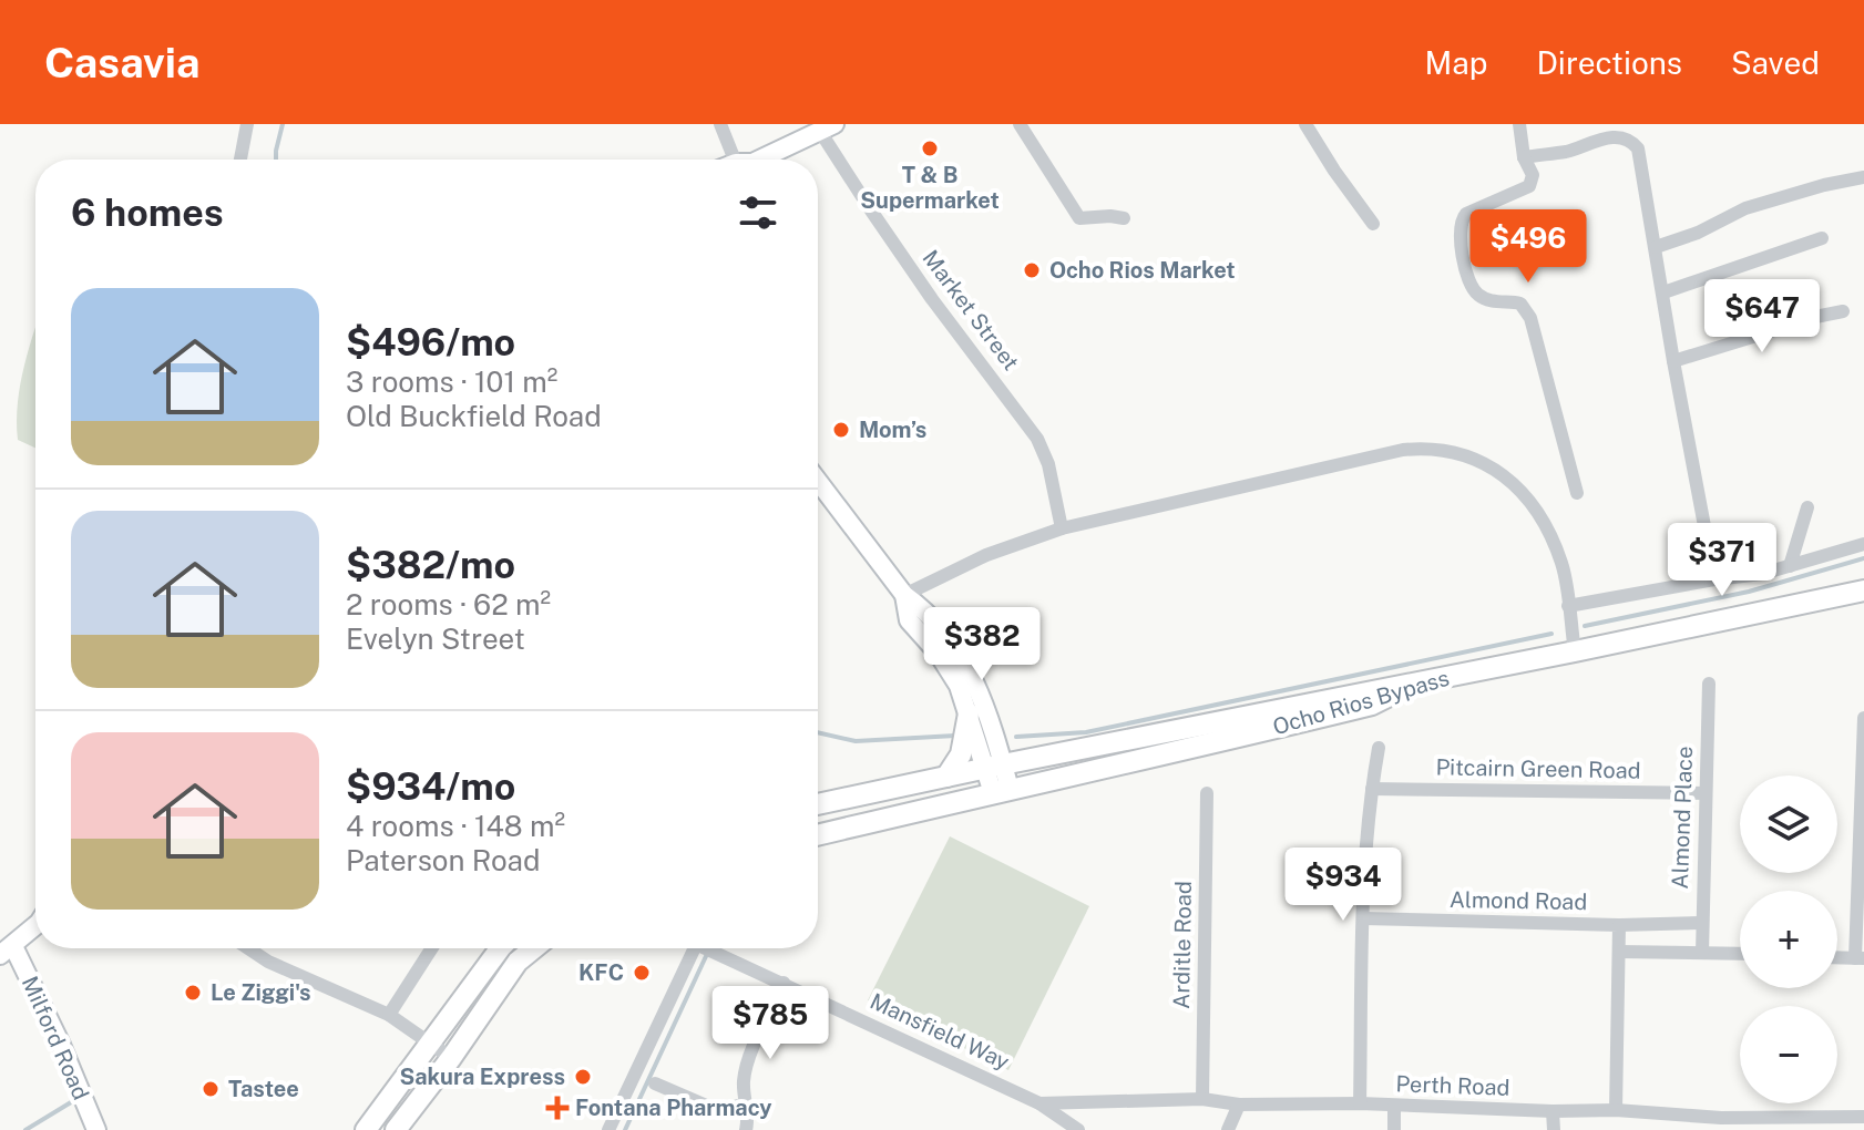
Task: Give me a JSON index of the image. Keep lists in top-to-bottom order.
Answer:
{
  "streets": {
    "main road": ["Ocho Rios Bypass"],
    "street": [
      "Market Street",
      "Pitcairn Green Road",
      "Almond Place",
      "Almond Road",
      "Arditle Road",
      "Mansfield Way",
      "Milford Road",
      "Perth Road"
    ]
  },
  "crossings": [
    ["Pitcairn Green Road", "Almond Place"],
    ["Almond Place", "Almond Road"],
    ["Almond Road", "Perth Road"],
    ["Arditle Road", "Perth Road"],
    ["Mansfield Way", "Perth Road"]
  ],
  "places": {
    "other": [
      "T & B Supermarket",
      "Ocho Rios Market",
      "Mom’s",
      "KFC",
      "Le Ziggi's",
      "Sakura Express",
      "Tastee"
    ],
    "health": ["Fontana Pharmacy"]
  },
  "page": {
    "header": "Casavia",
    "nav": ["Map", "Directions", "Saved"],
    "heading": "6 homes",
    "price": [
      "$496",
      "$647",
      "$371",
      "$382",
      "$934",
      "$785"
    ],
    "list": [
      {
        "name": "$496/mo",
        "note": "3 rooms · 101 m² · Old Buckfield Road"
      },
      {
        "name": "$382/mo",
        "note": "2 rooms · 62 m² · Evelyn Street"
      },
      {
        "name": "$934/mo",
        "note": "4 rooms · 148 m² · Paterson Road"
      }
    ],
    "map_buttons": ["+", "−"]
  }
}
